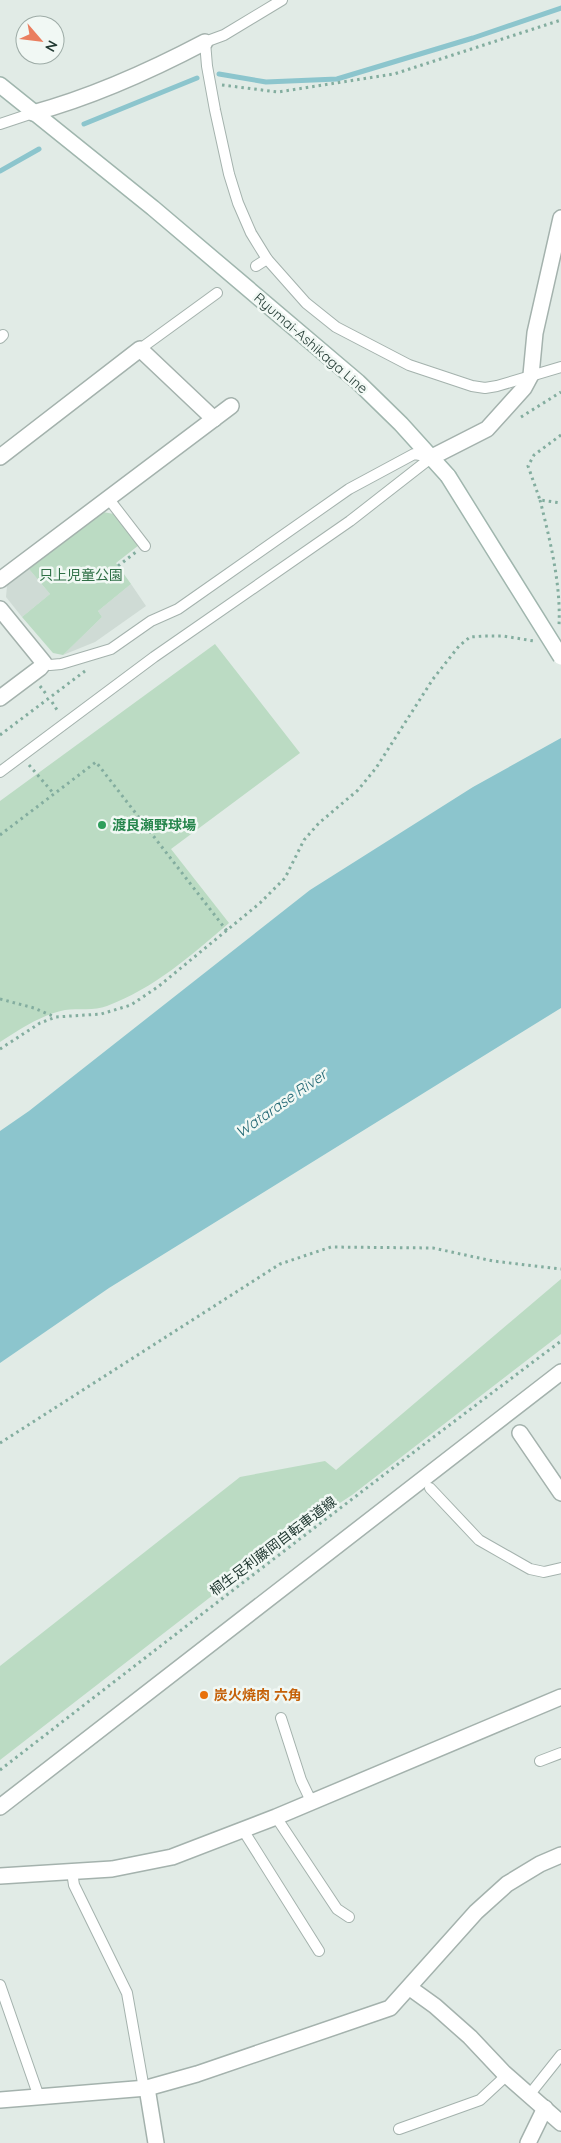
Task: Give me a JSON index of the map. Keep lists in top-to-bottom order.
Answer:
{
  "streets": {
    "street": ["Ryumai-Ashikaga Line"],
    "path": ["桐生足利藤岡自転車道線"]
  },
  "water": ["Watarase River"],
  "parks": ["只上児童公園"],
  "places": ["渡良瀬野球場", "炭火焼肉 六角"],
  "north": "bottom right"
}
